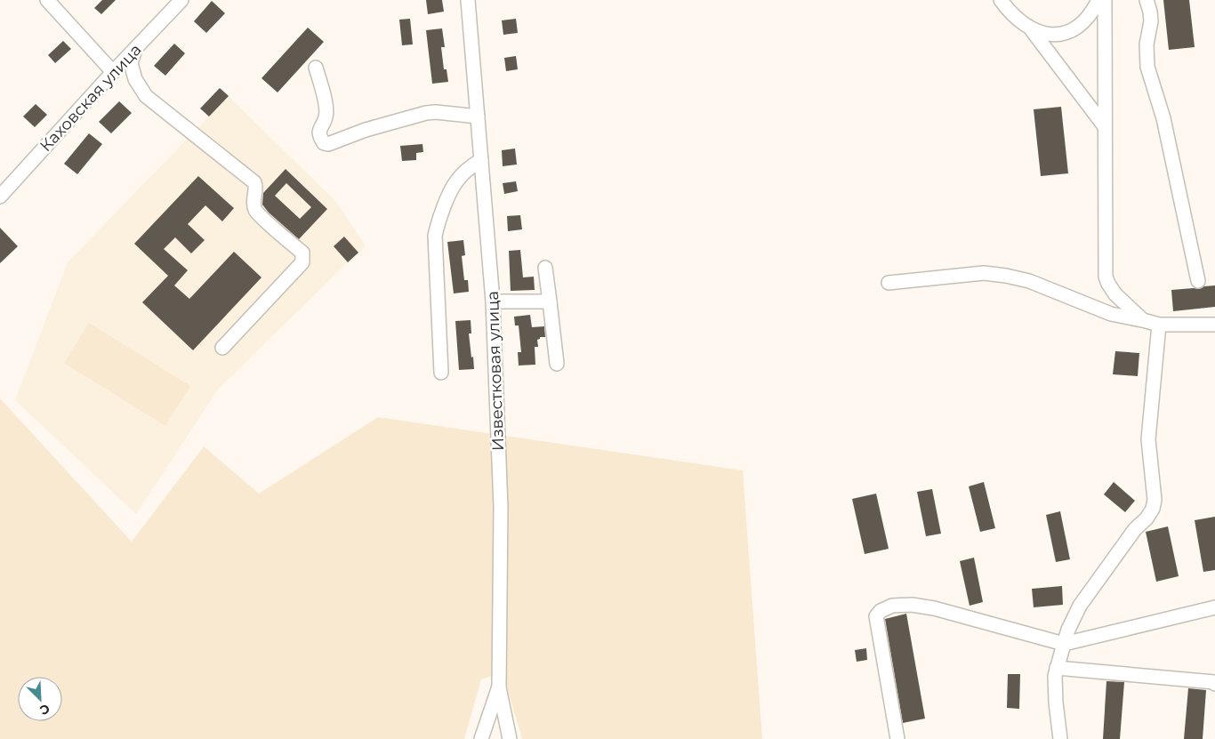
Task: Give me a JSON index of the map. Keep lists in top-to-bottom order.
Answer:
{
  "streets": {
    "street": ["Каховская улица", "Известковая улица"]
  },
  "north": "bottom right"
}
